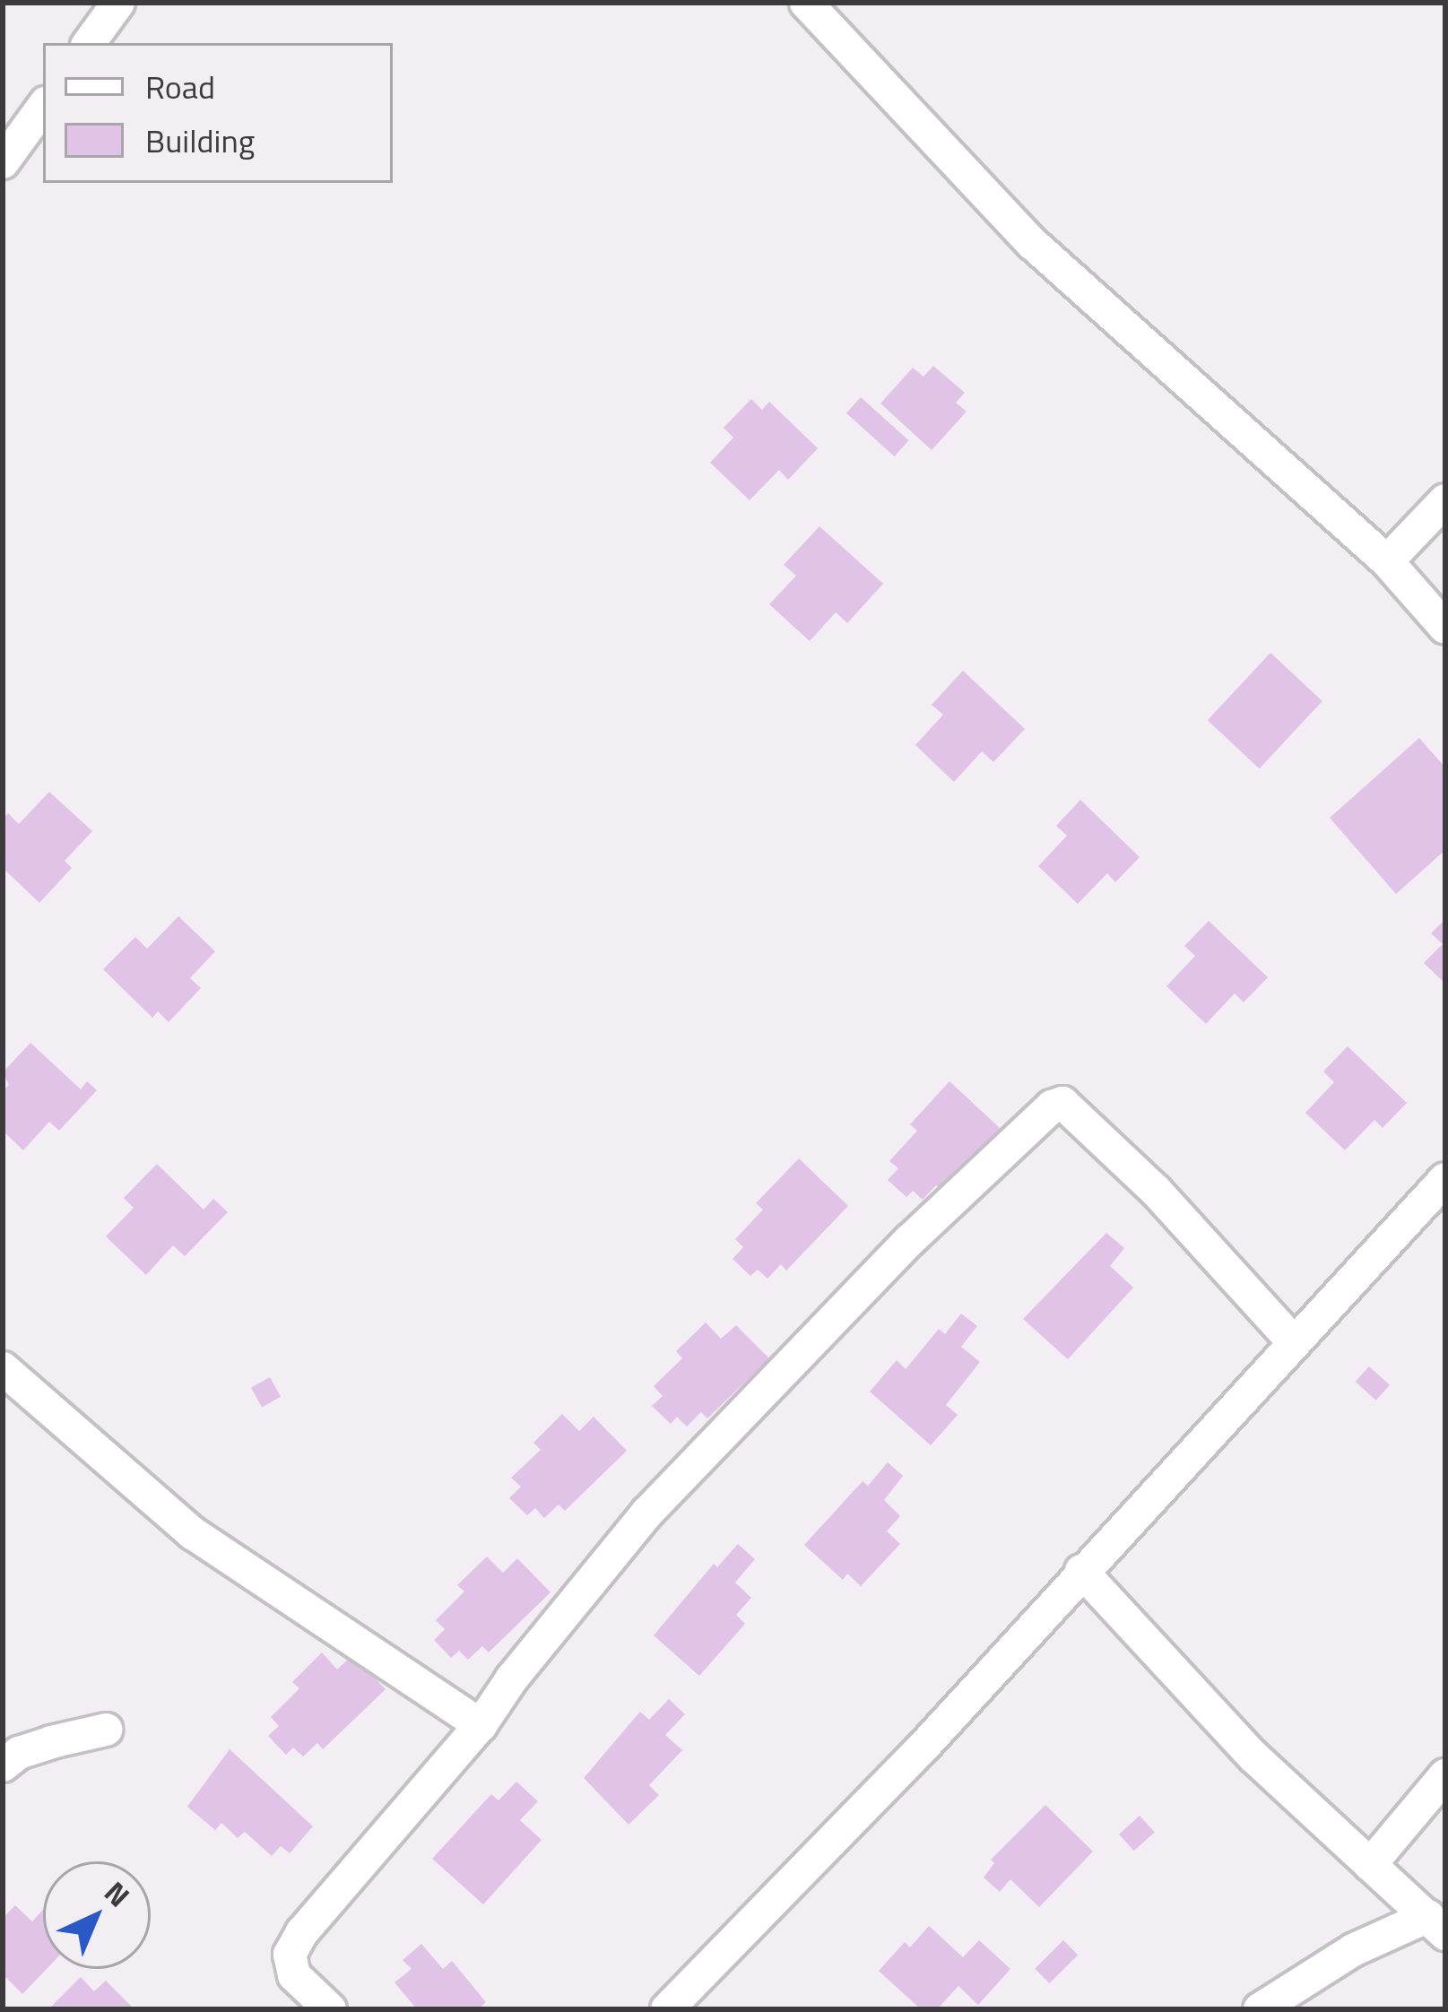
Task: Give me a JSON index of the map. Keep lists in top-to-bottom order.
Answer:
{
  "legend": ["Road", "Building"],
  "north": "top right"
}
